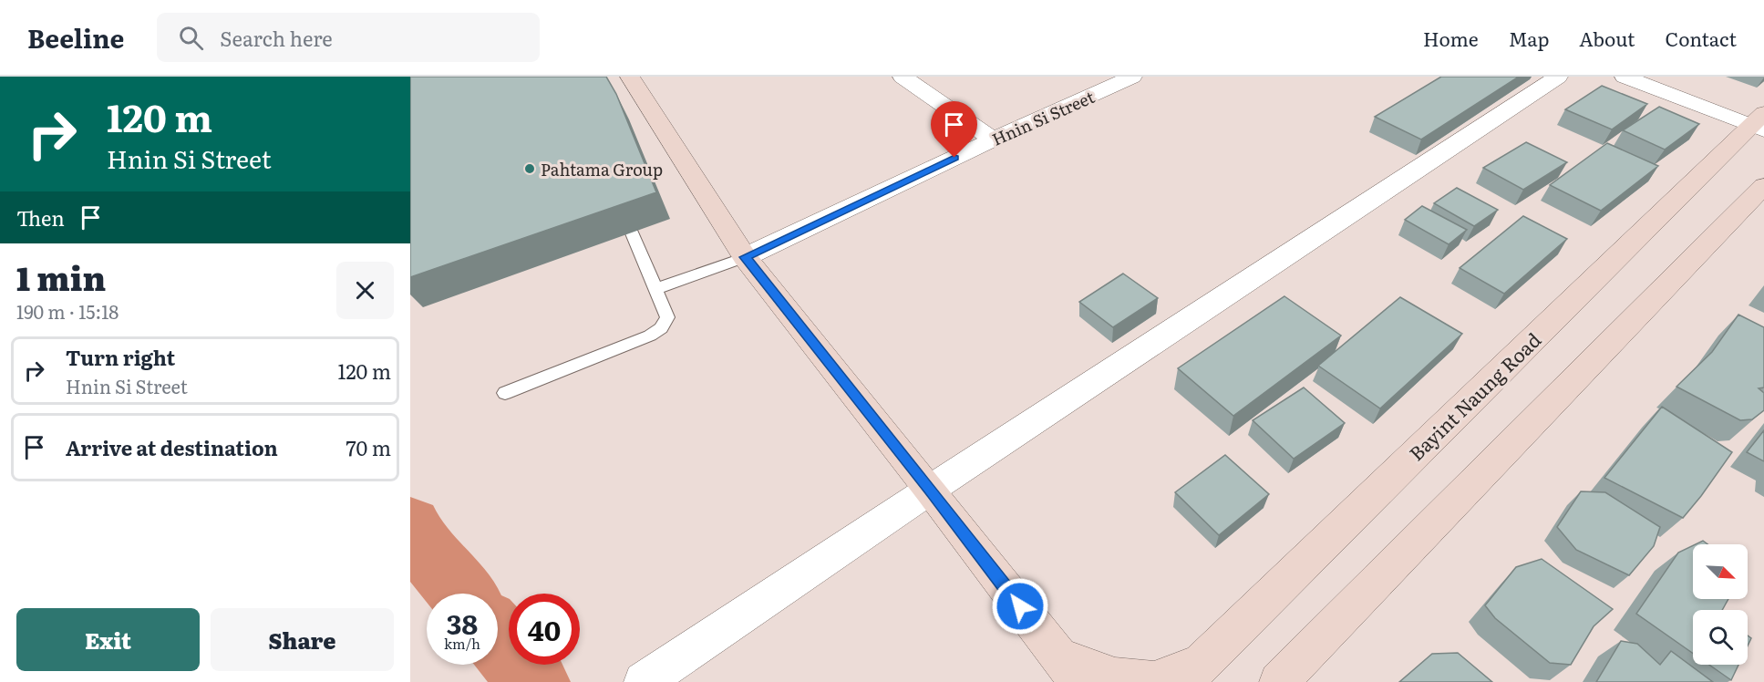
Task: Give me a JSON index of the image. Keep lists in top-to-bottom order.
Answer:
{
  "streets": {
    "main road": ["Bayint Naung Road"],
    "street": ["Hnin Si Street"]
  },
  "places": ["Pahtama Group"],
  "north": "bottom right",
  "page": {
    "header": "Beeline",
    "search": "Search here",
    "nav": [
      "Home",
      "Map",
      "About",
      "Contact"
    ],
    "turn": ["120 m", "Hnin Si Street"],
    "then": "Then",
    "heading": ["1 min", "190 m · 15:18"],
    "list": [
      {
        "name": "Turn right",
        "note": "Hnin Si Street",
        "value": "120 m"
      },
      {
        "name": "Arrive at destination",
        "value": "70 m"
      }
    ],
    "speed": "38 km/h",
    "limit": "40",
    "buttons": ["Exit", "Share"]
  }
}
